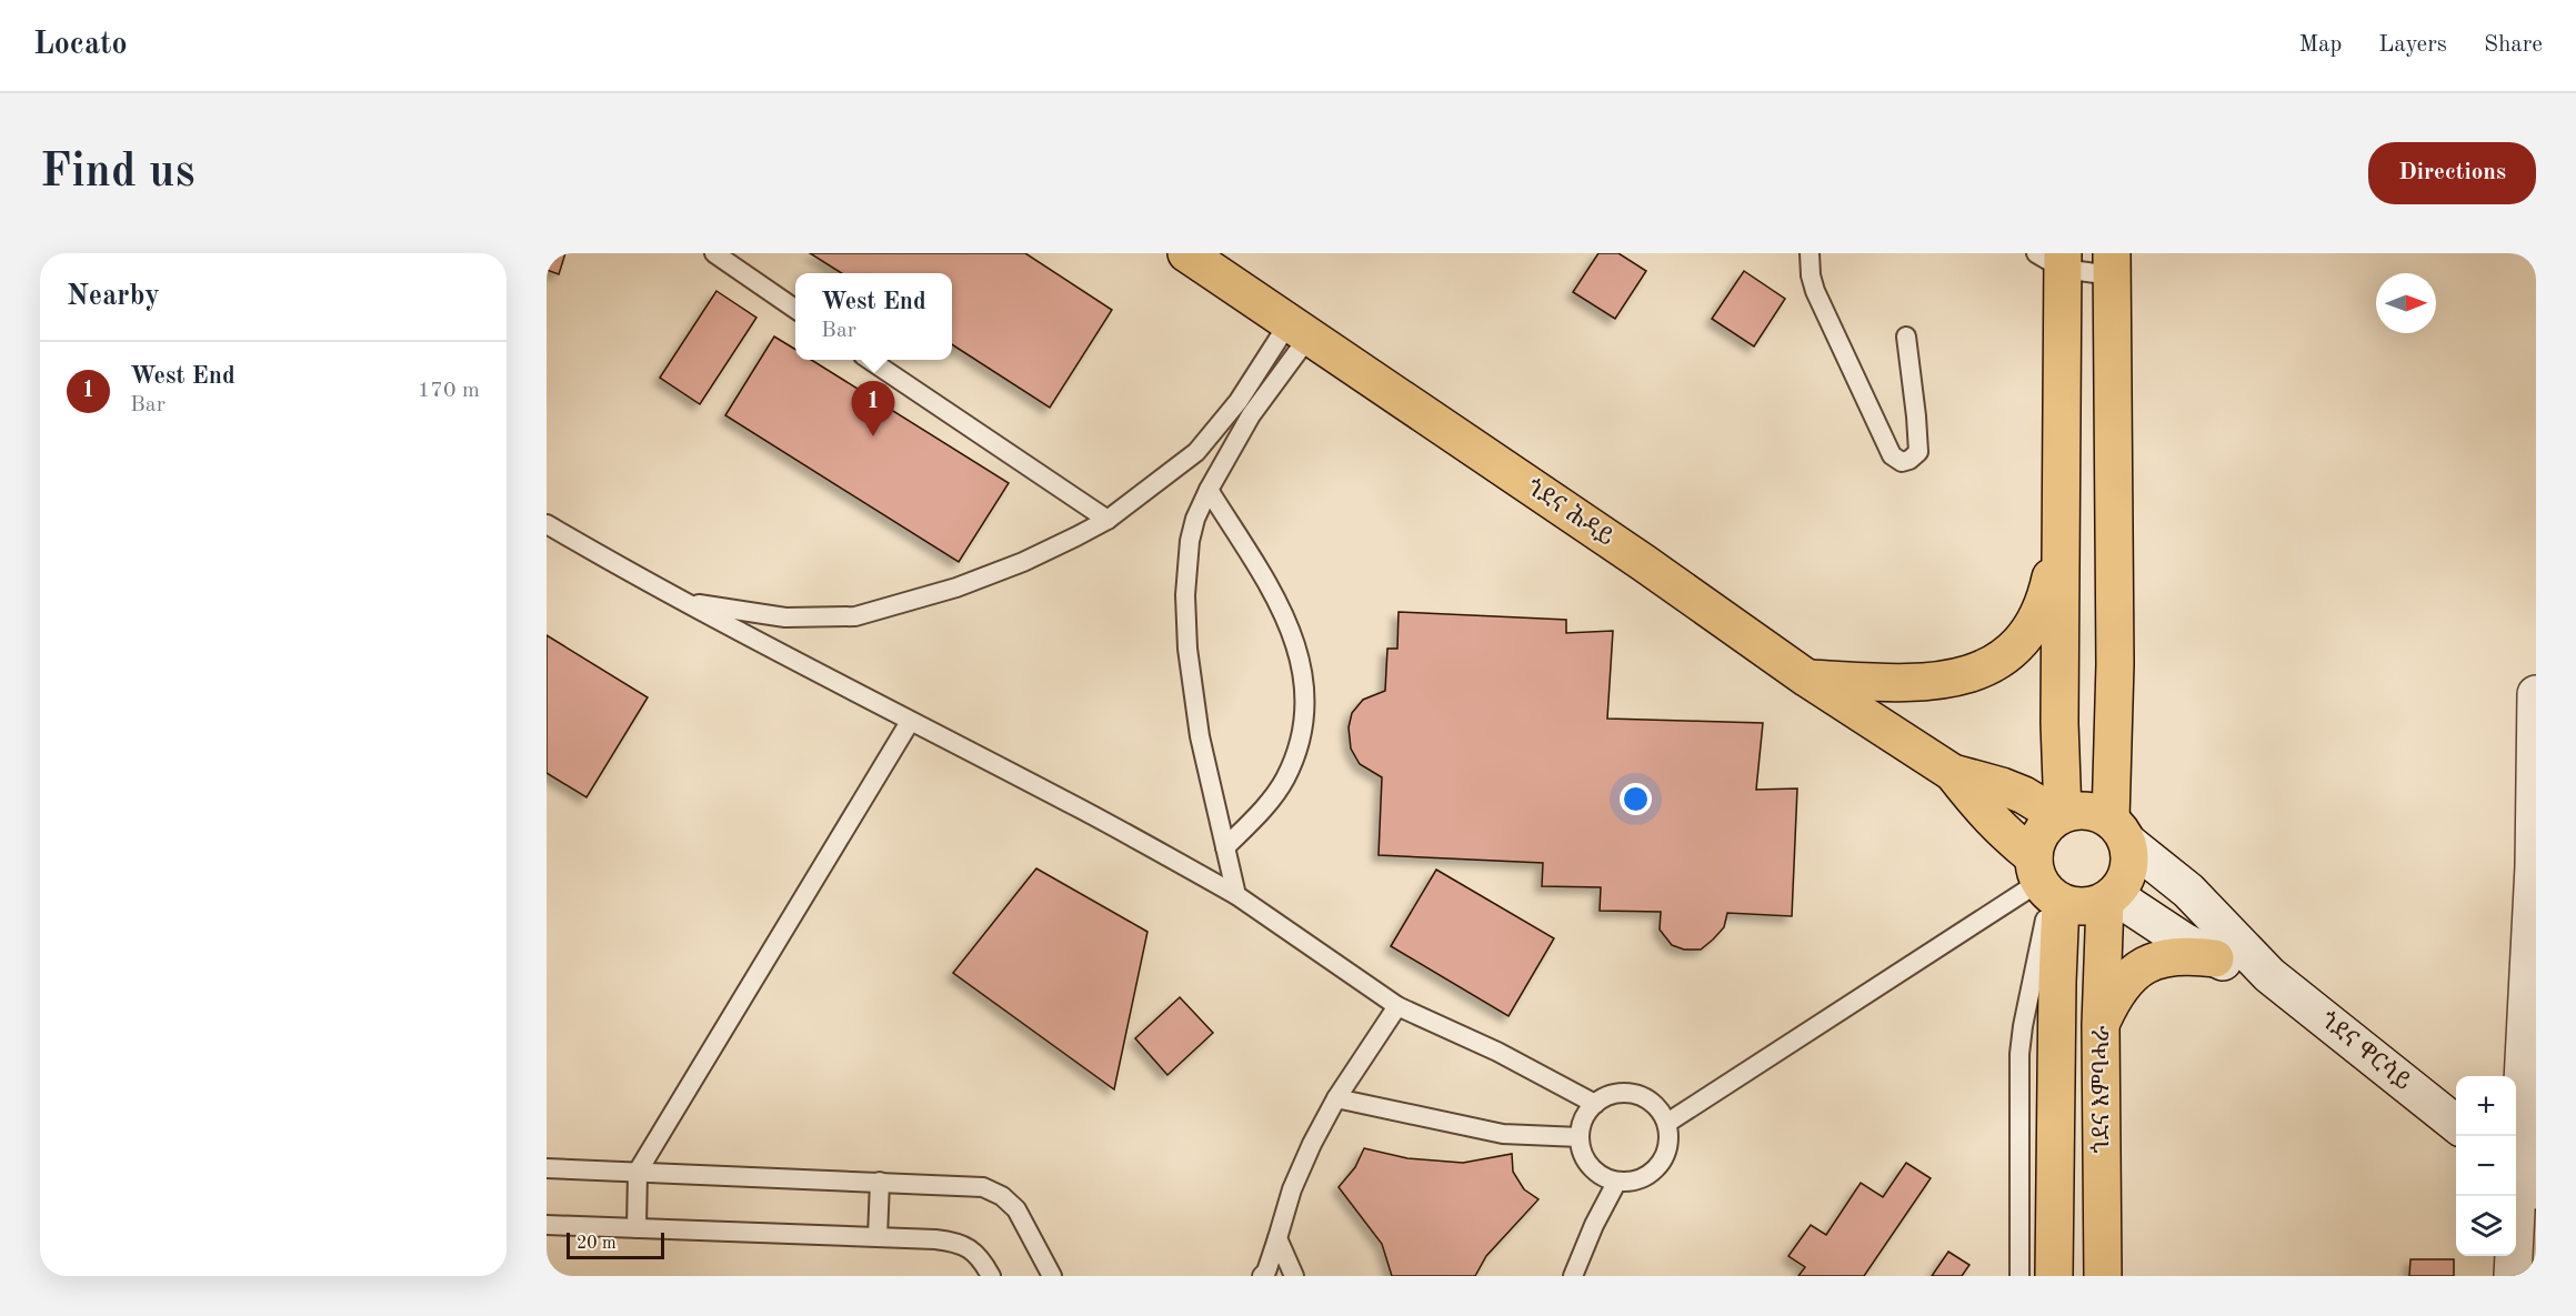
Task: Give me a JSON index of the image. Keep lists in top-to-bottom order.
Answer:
{
  "streets": {
    "main road": ["ጎደና ሕዳይ", "ጎደና ዋርሳይ", "ጎደና እምባሓራ"]
  },
  "scale_bar": "20 m",
  "north": "right",
  "page": {
    "header": "Locato",
    "nav": ["Map", "Layers", "Share"],
    "buttons": "Directions",
    "title": "Find us",
    "heading": "Nearby",
    "popup": ["West End", "Bar"],
    "list": [
      {
        "mark": "1",
        "name": "West End",
        "note": "Bar",
        "value": "170 m"
      }
    ],
    "pins": "1",
    "map_buttons": ["+", "−"],
    "scale": "20 m"
  }
}
